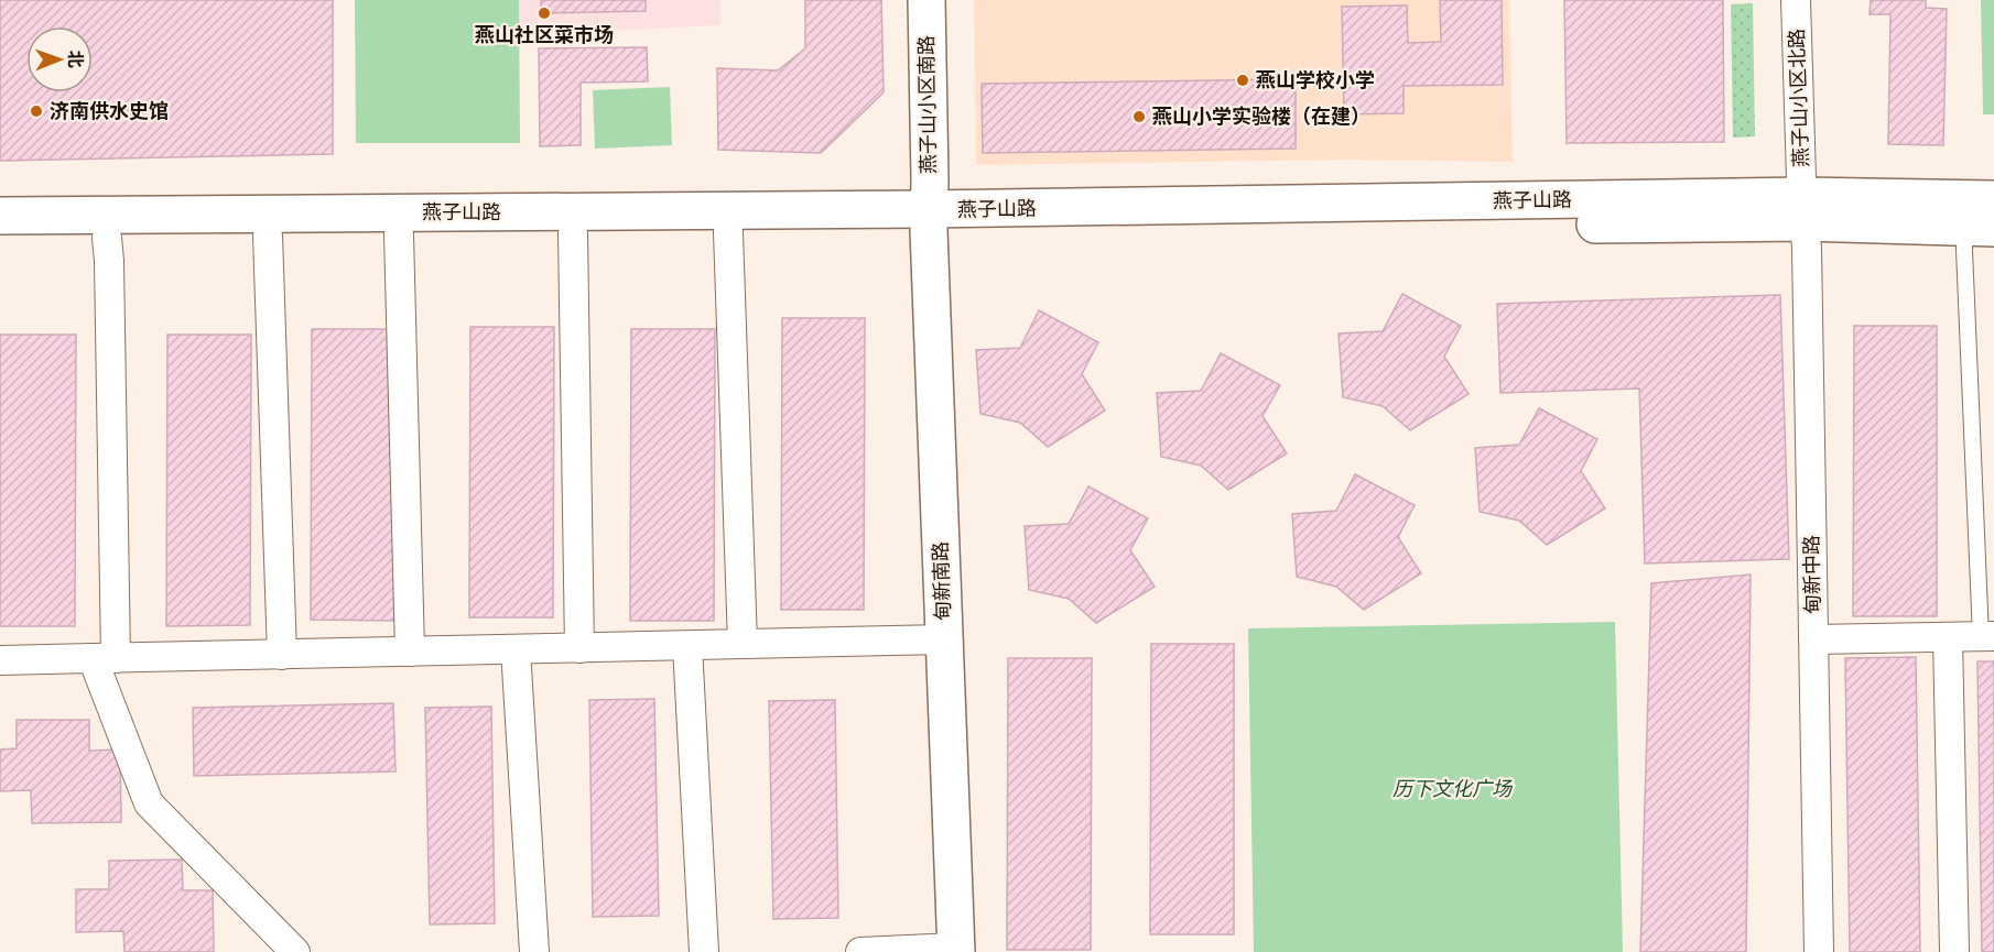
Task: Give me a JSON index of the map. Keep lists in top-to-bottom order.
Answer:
{
  "streets": {
    "street": [
      "燕子山小区北路",
      "燕子山小区南路",
      "燕子山路",
      "甸新中路",
      "甸新南路"
    ]
  },
  "crossings": [
    ["燕子山小区北路", "燕子山路"],
    ["燕子山小区北路", "甸新中路"],
    ["燕子山小区南路", "燕子山路"],
    ["燕子山小区南路", "甸新南路"],
    ["燕子山路", "甸新中路"],
    ["燕子山路", "甸新南路"]
  ],
  "parks": ["历下文化广场"],
  "places": [
    "燕山社区菜市场",
    "燕山学校小学",
    "济南供水史馆",
    "燕山小学实验楼（在建）"
  ],
  "north": "right"
}
